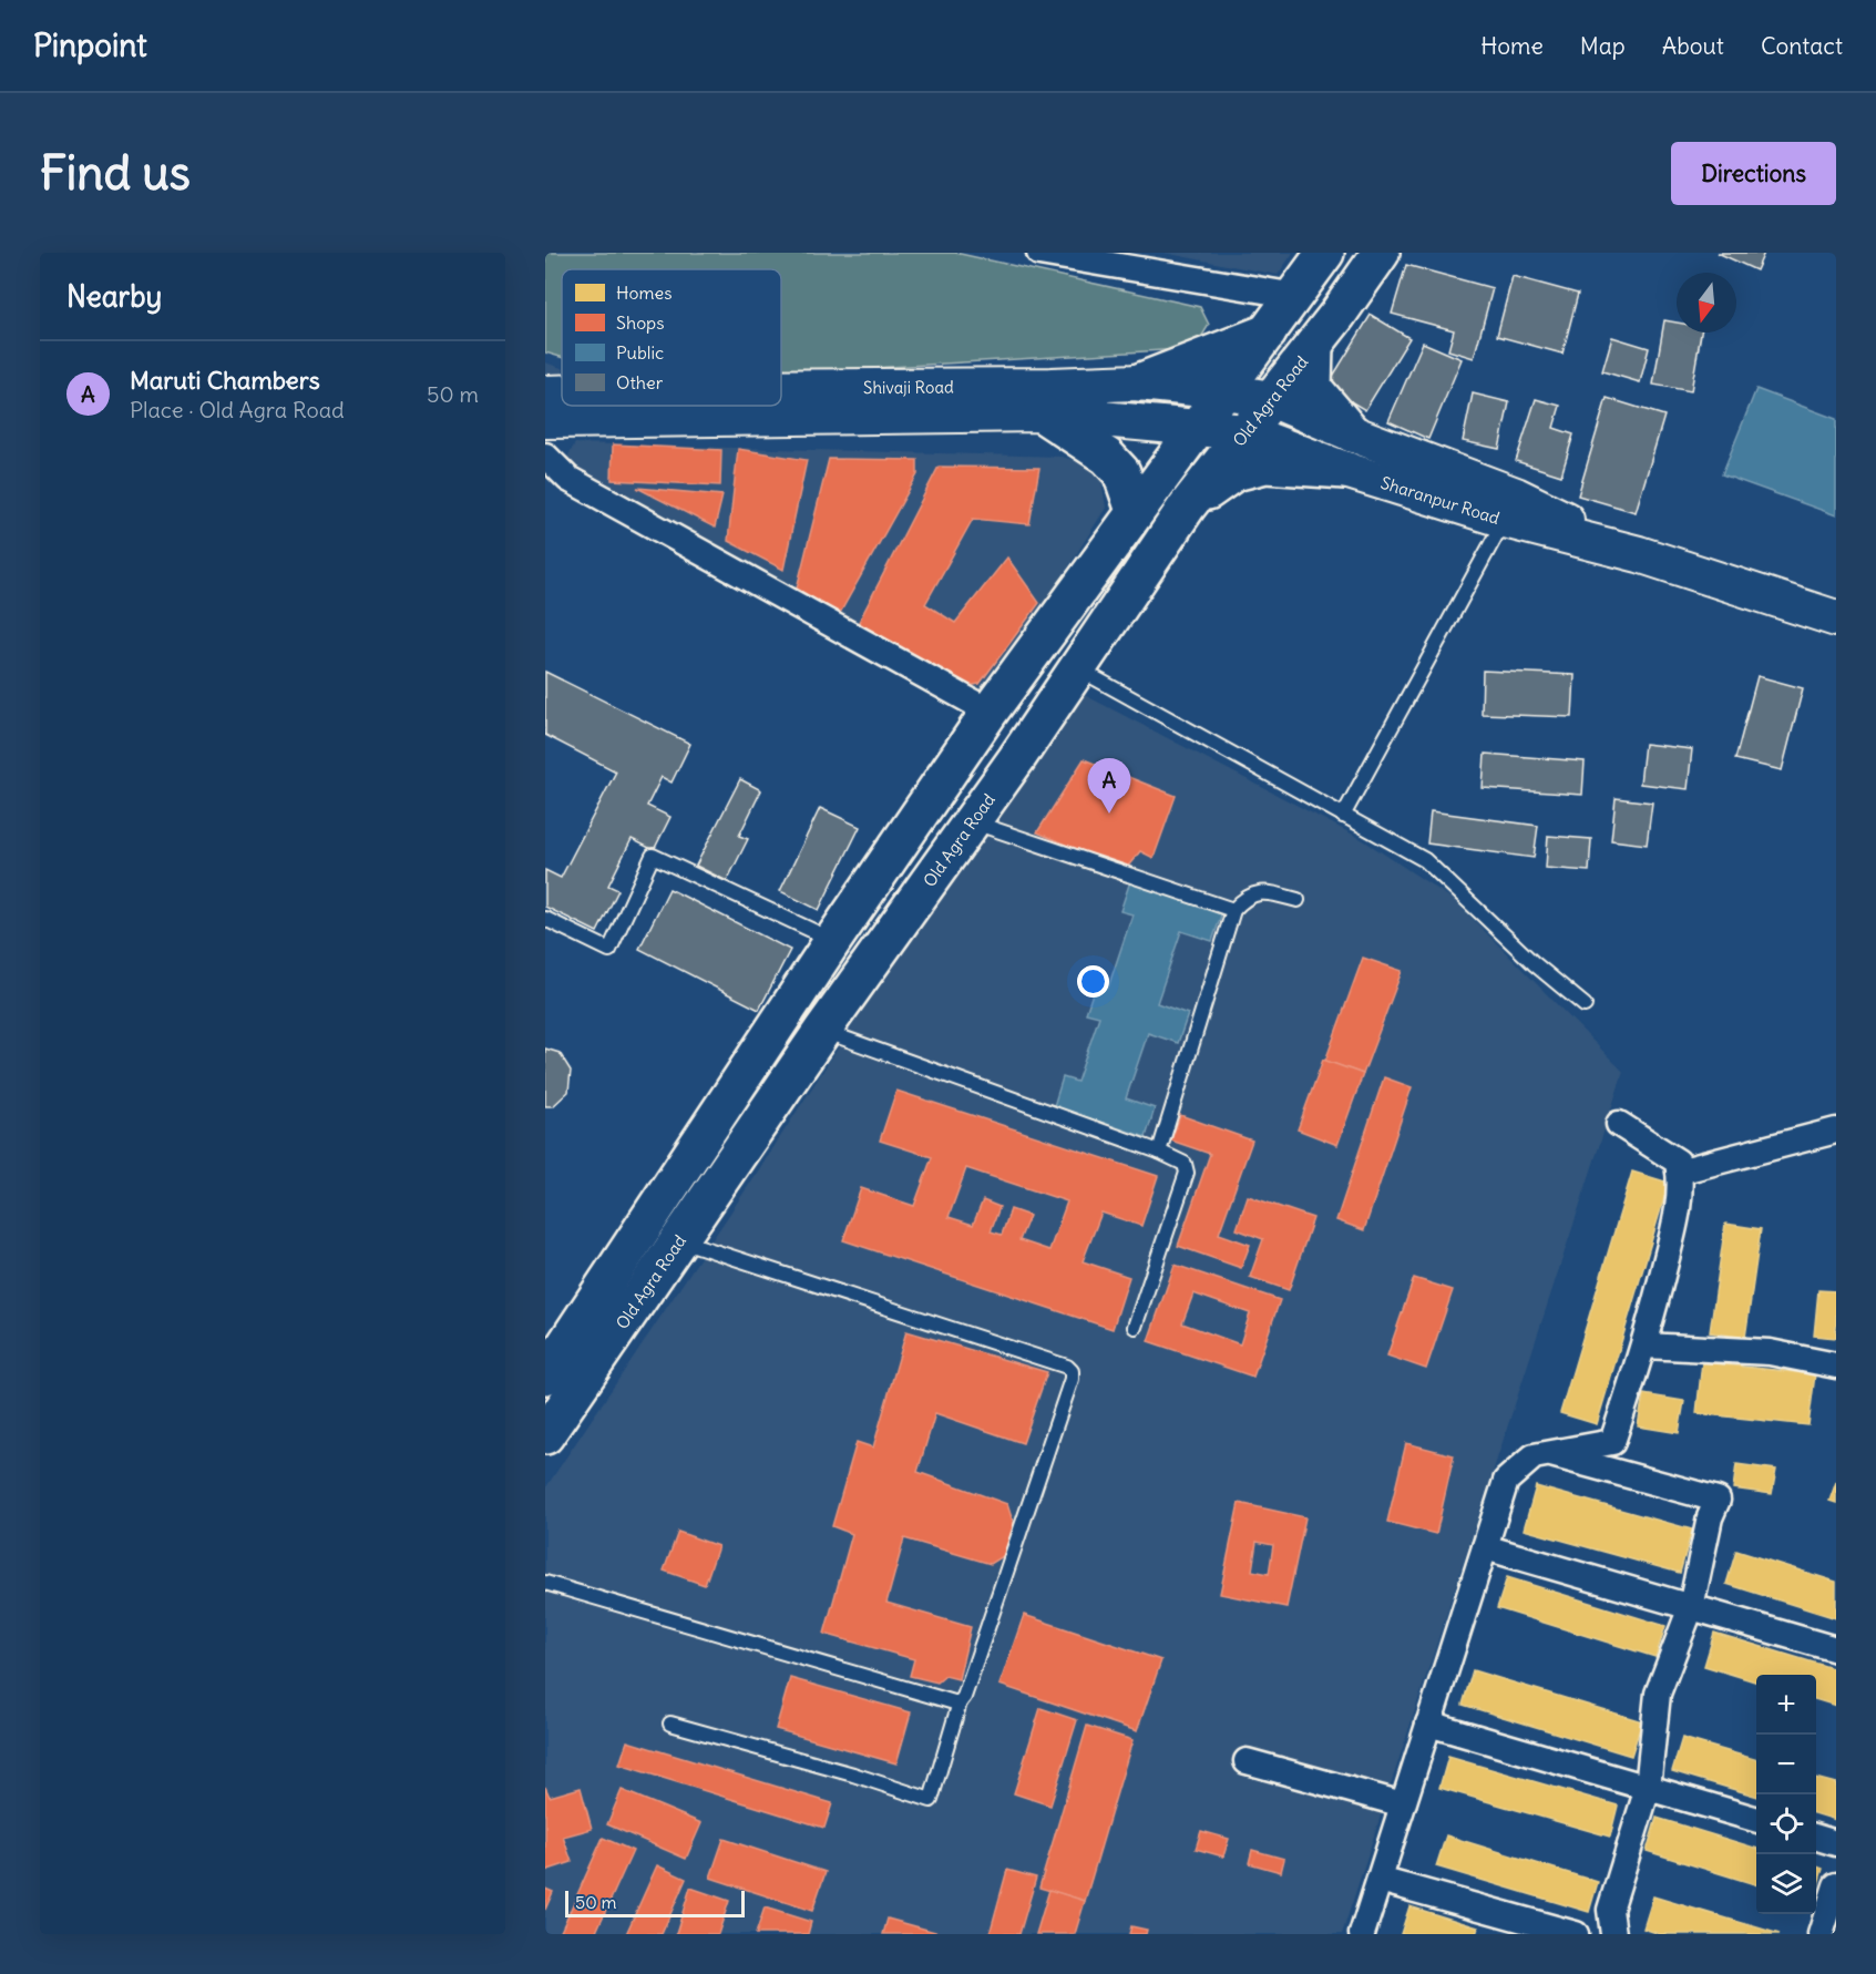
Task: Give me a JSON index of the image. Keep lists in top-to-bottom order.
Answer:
{
  "streets": {
    "highway": ["Old Agra Road"],
    "main road": ["Shivaji Road", "Sharanpur Road"]
  },
  "crossings": [
    ["Shivaji Road", "Old Agra Road"],
    ["Shivaji Road", "Sharanpur Road"],
    ["Old Agra Road", "Sharanpur Road"]
  ],
  "legend": [
    "Homes",
    "Shops",
    "Public",
    "Other"
  ],
  "scale_bar": "50 m",
  "north": "bottom",
  "page": {
    "header": "Pinpoint",
    "nav": [
      "Home",
      "Map",
      "About",
      "Contact"
    ],
    "buttons": "Directions",
    "title": "Find us",
    "heading": "Nearby",
    "list": [
      {
        "mark": "A",
        "name": "Maruti Chambers",
        "note": "Place · Old Agra Road",
        "value": "50 m"
      }
    ],
    "pins": "A",
    "map_buttons": ["+", "−"],
    "scale": "50 m"
  }
}
